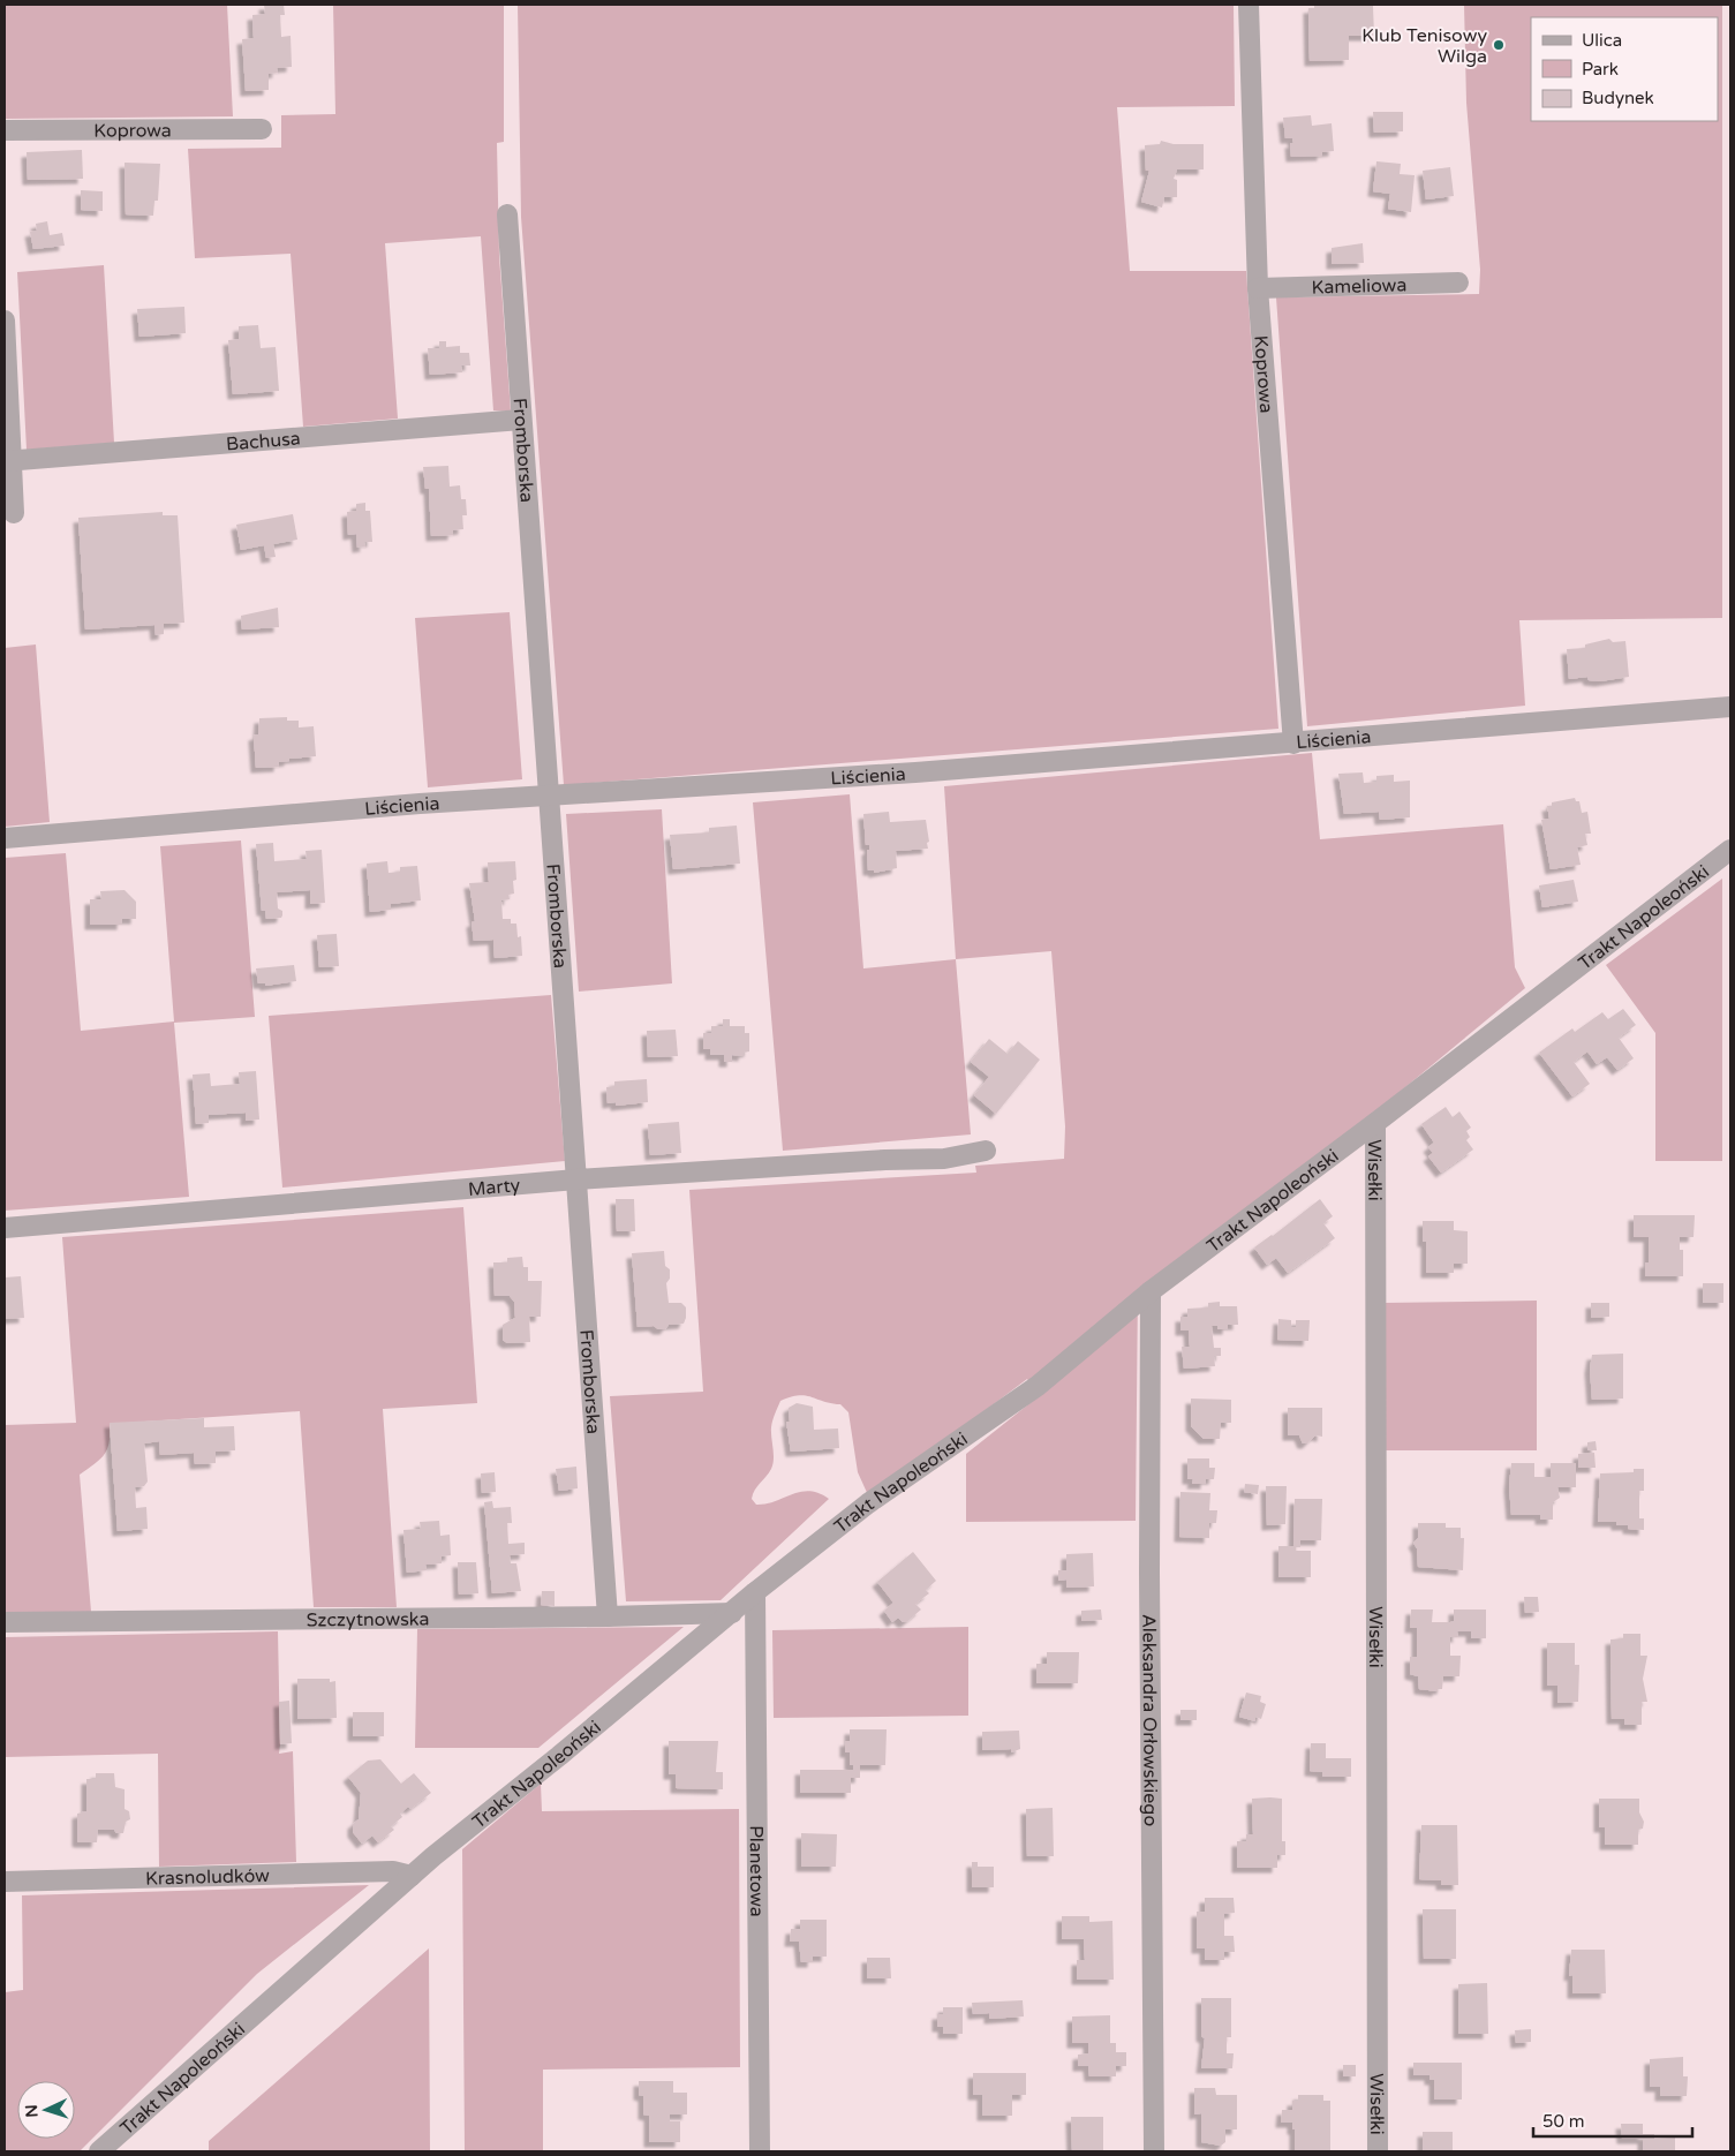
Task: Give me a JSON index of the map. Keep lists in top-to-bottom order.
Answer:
{
  "streets": {
    "street": [
      "Koprowa",
      "Kameliowa",
      "Bachusa",
      "Fromborska",
      "Liścienia",
      "Trakt Napoleoński",
      "Wisełki",
      "Marty",
      "Szczytnowska",
      "Aleksandra Orłowskiego",
      "Planetowa",
      "Krasnoludków"
    ]
  },
  "crossings": [
    ["Koprowa", "Kameliowa"],
    ["Koprowa", "Liścienia"],
    ["Bachusa", "Fromborska"],
    ["Fromborska", "Liścienia"],
    ["Fromborska", "Marty"],
    ["Fromborska", "Szczytnowska"],
    ["Trakt Napoleoński", "Wisełki"],
    ["Trakt Napoleoński", "Szczytnowska"],
    ["Trakt Napoleoński", "Aleksandra Orłowskiego"],
    ["Trakt Napoleoński", "Planetowa"],
    ["Trakt Napoleoński", "Krasnoludków"]
  ],
  "places": ["Klub Tenisowy Wilga"],
  "legend": ["Ulica", "Park", "Budynek"],
  "scale_bar": "50 m",
  "north": "left"
}
